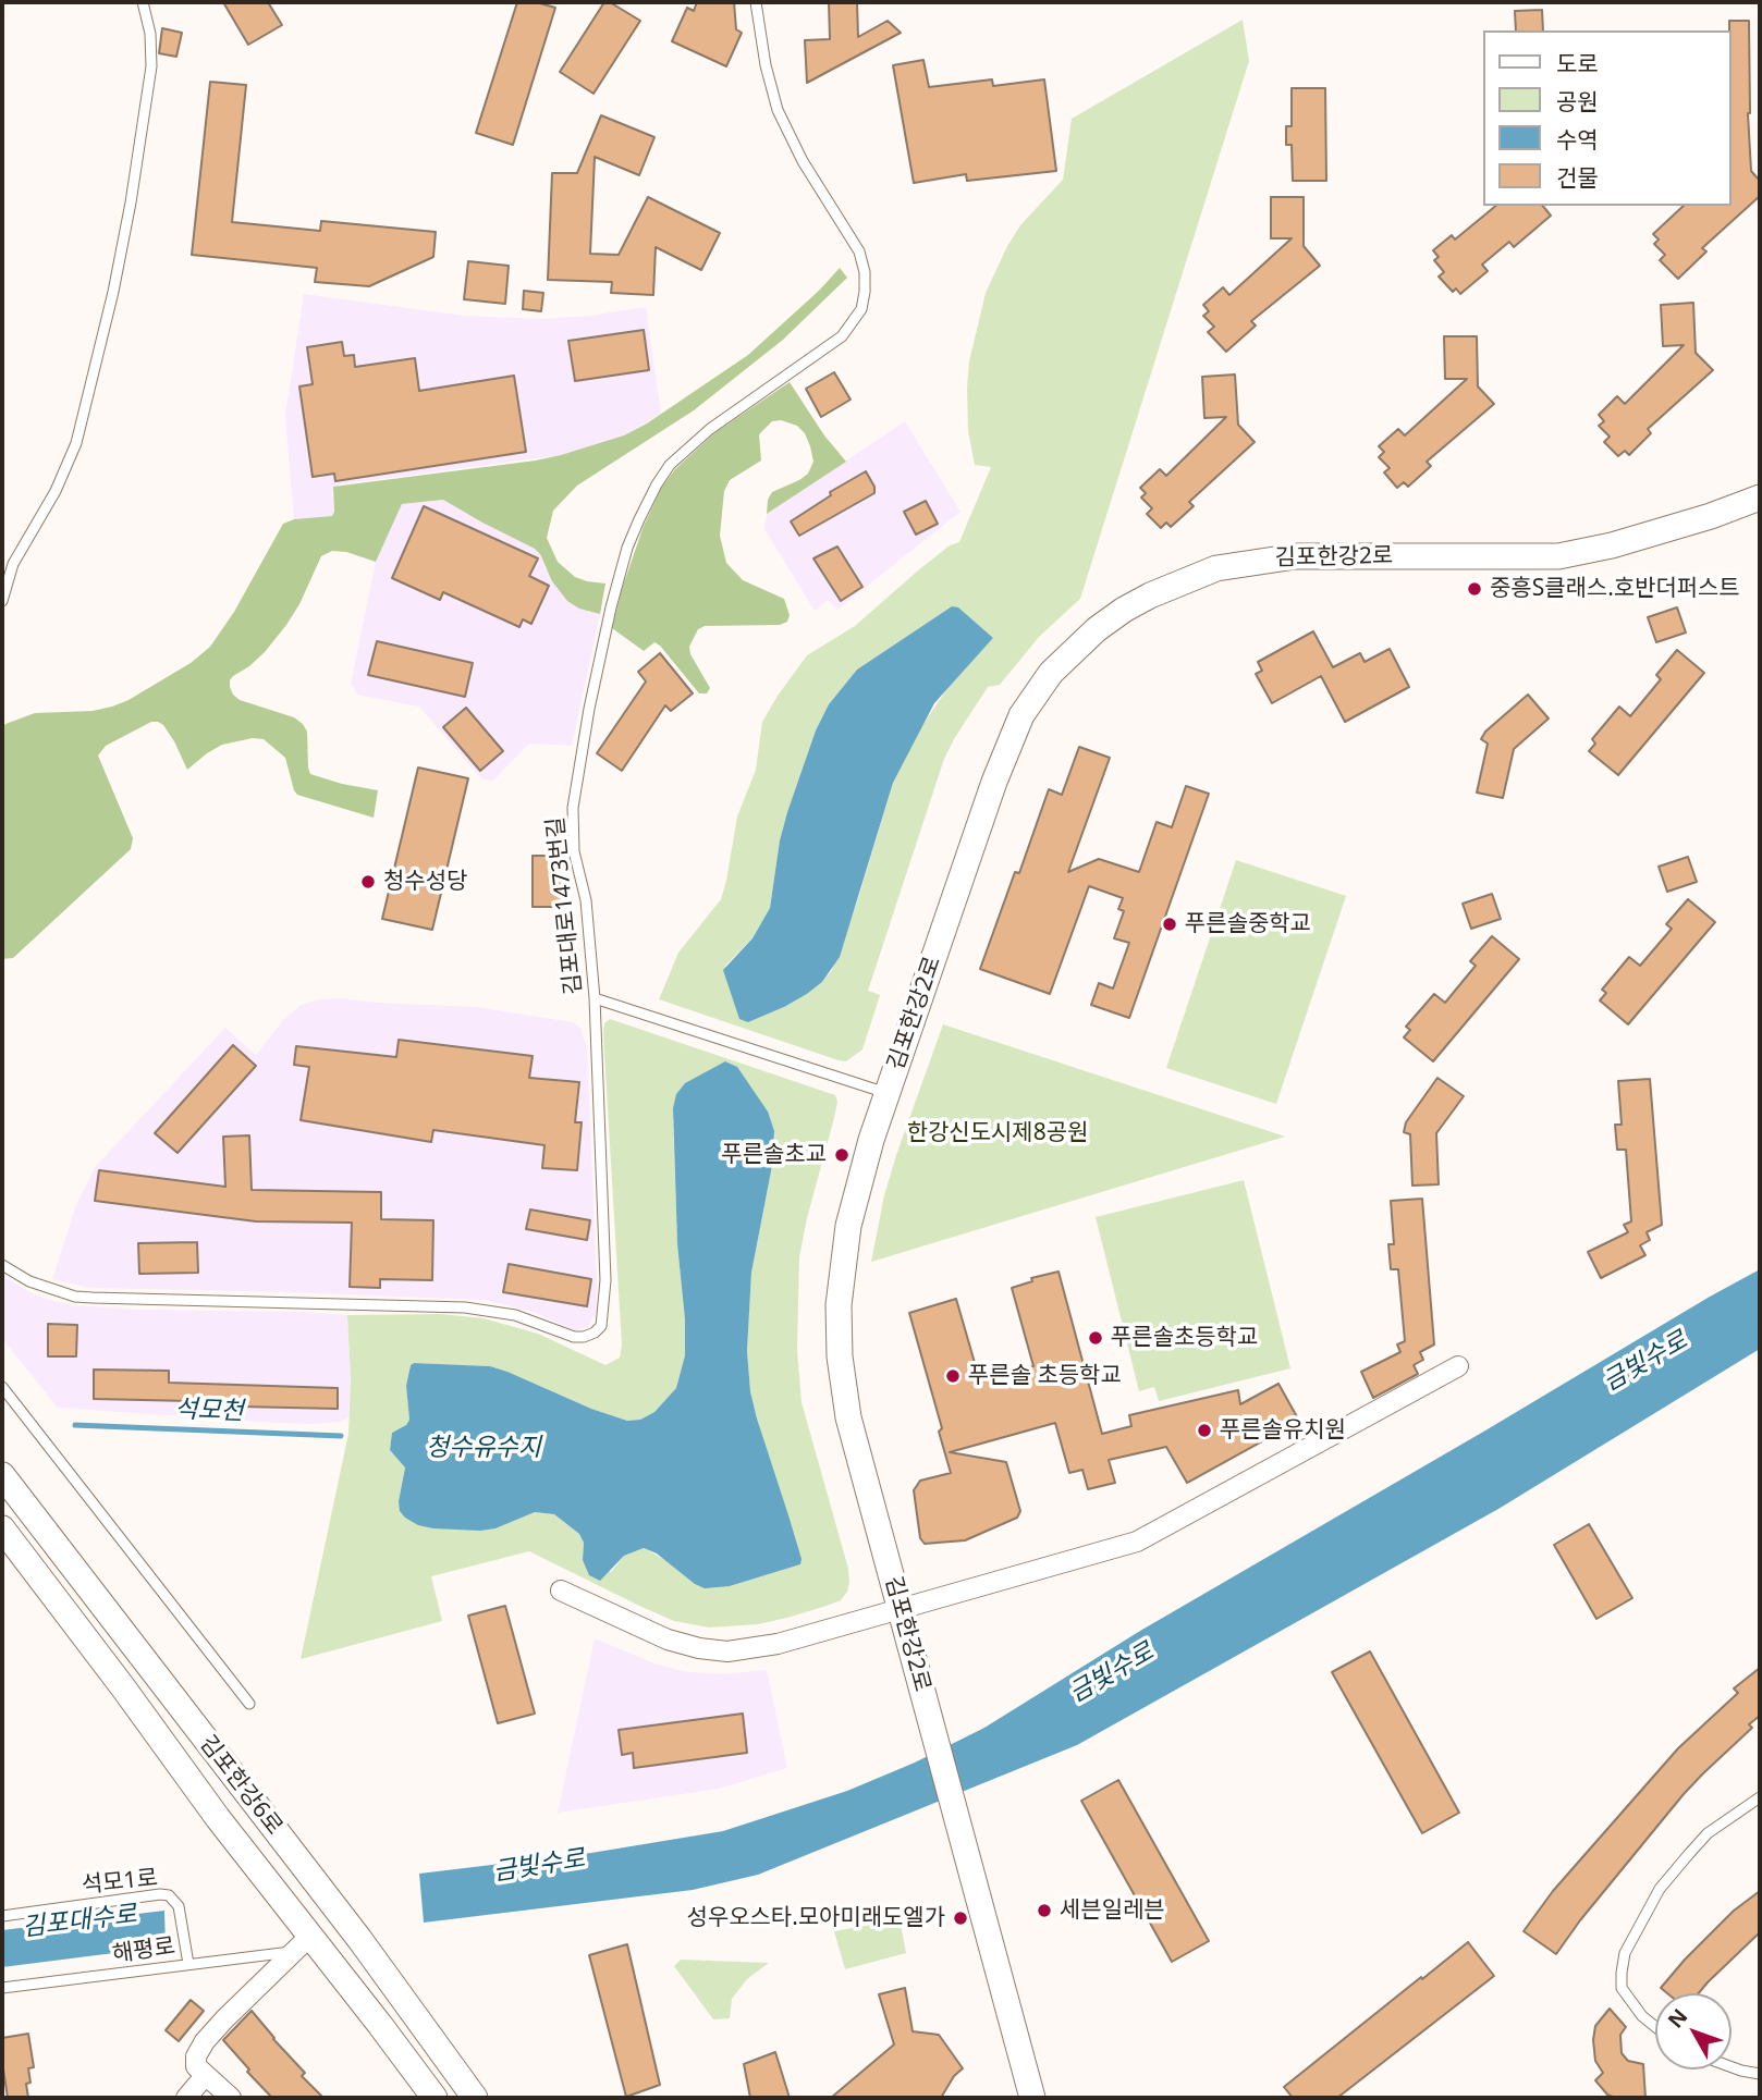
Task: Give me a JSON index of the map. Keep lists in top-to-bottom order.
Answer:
{
  "streets": {
    "street": ["김포한강2로", "김포한강6로"],
    "lane": ["김포대로1473번길", "석모1로", "해평로"]
  },
  "crossings": [
    ["김포한강6로", "해평로"],
    ["석모1로", "해평로"]
  ],
  "water": [
    "금빛수로",
    "석모천",
    "청수유수지",
    "김포대수로"
  ],
  "parks": ["한강신도시제8공원"],
  "places": [
    "중흥S클래스.호반더퍼스트",
    "청수성당",
    "푸른솔중학교",
    "푸른솔초교",
    "푸른솔초등학교",
    "푸른솔 초등학교",
    "푸른솔유치원",
    "세븐일레븐",
    "성우오스타.모아미래도엘가"
  ],
  "legend": [
    "도로",
    "공원",
    "수역",
    "건물"
  ],
  "north": "top left"
}
